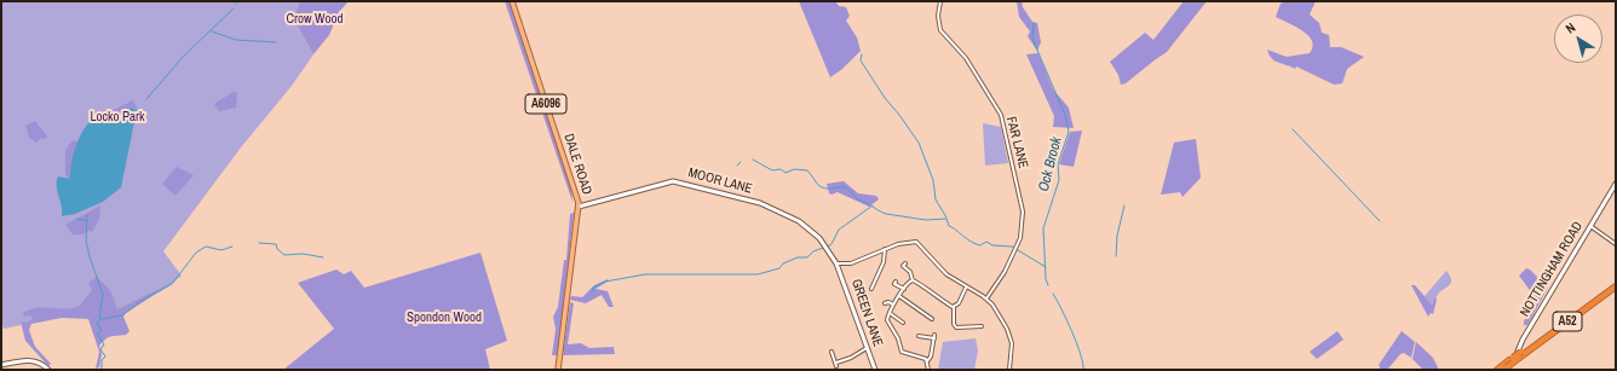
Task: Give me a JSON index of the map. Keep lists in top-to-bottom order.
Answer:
{
  "streets": {
    "highway": ["A52"],
    "main road": ["A6096", "DALE ROAD"],
    "street": [
      "FAR LANE",
      "MOOR LANE",
      "NOTTINGHAM ROAD",
      "GREEN LANE"
    ]
  },
  "crossings": [
    ["DALE ROAD", "MOOR LANE"],
    ["MOOR LANE", "GREEN LANE"],
    ["NOTTINGHAM ROAD", "A52"]
  ],
  "water": ["Ock Brook"],
  "parks": ["Crow Wood", "Locko Park", "Spondon Wood"],
  "north": "top left"
}
